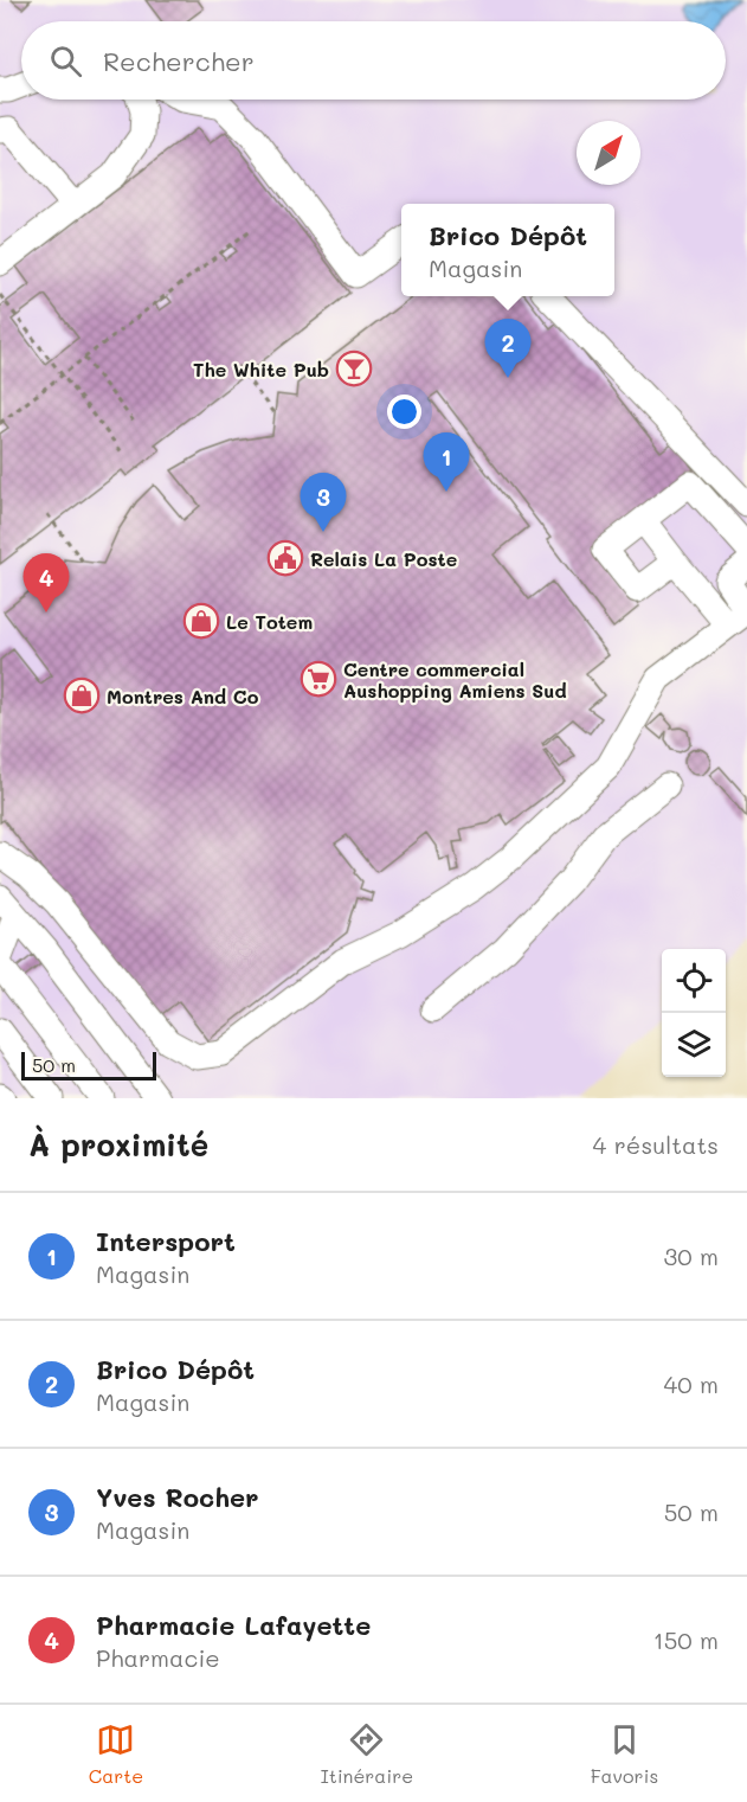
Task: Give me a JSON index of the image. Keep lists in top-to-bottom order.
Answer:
{
  "places": {
    "bar": ["The White Pub"],
    "public building": ["Relais La Poste"],
    "shop": ["Le Totem", "Montres And Co"],
    "supermarket": ["Centre commercial Aushopping Amiens Sud"]
  },
  "scale_bar": "50 m",
  "north": "top right",
  "page": {
    "search": "Rechercher",
    "popup": ["Brico Dépôt", "Magasin"],
    "pins": [
      "2",
      "1",
      "3",
      "4"
    ],
    "scale": "50 m",
    "heading": ["À proximité", "4 résultats"],
    "list": [
      {
        "mark": "1",
        "name": "Intersport",
        "note": "Magasin",
        "value": "30 m"
      },
      {
        "mark": "2",
        "name": "Brico Dépôt",
        "note": "Magasin",
        "value": "40 m"
      },
      {
        "mark": "3",
        "name": "Yves Rocher",
        "note": "Magasin",
        "value": "50 m"
      },
      {
        "mark": "4",
        "name": "Pharmacie Lafayette",
        "note": "Pharmacie",
        "value": "150 m"
      }
    ],
    "nav": ["Carte", "Itinéraire", "Favoris"]
  }
}
